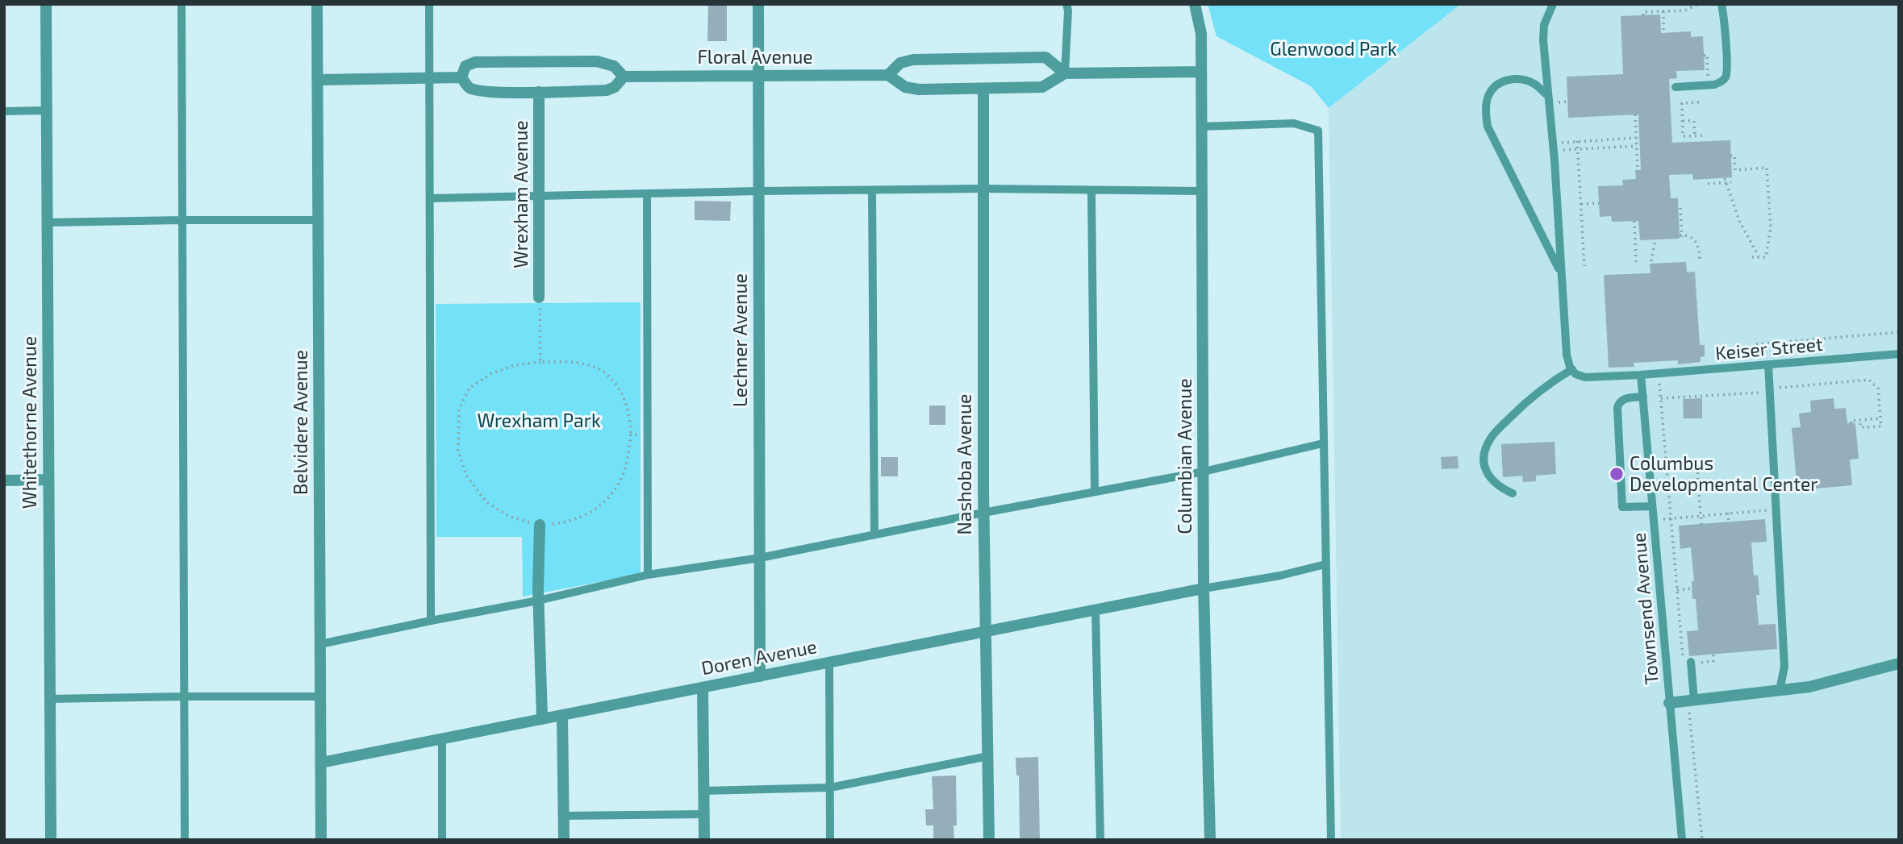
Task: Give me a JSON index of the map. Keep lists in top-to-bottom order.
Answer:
{
  "streets": {
    "street": [
      "Floral Avenue",
      "Wrexham Avenue",
      "Lechner Avenue",
      "Whitethorne Avenue",
      "Belvidere Avenue",
      "Columbian Avenue",
      "Nashoba Avenue",
      "Doren Avenue"
    ],
    "lane": ["Keiser Street", "Townsend Avenue"]
  },
  "crossings": [
    ["Floral Avenue", "Lechner Avenue"],
    ["Floral Avenue", "Columbian Avenue"],
    ["Floral Avenue", "Nashoba Avenue"],
    ["Lechner Avenue", "Doren Avenue"],
    ["Keiser Street", "Townsend Avenue"],
    ["Belvidere Avenue", "Doren Avenue"],
    ["Columbian Avenue", "Doren Avenue"],
    ["Nashoba Avenue", "Doren Avenue"]
  ],
  "parks": ["Glenwood Park", "Wrexham Park"],
  "places": ["Columbus Developmental Center"]
}
